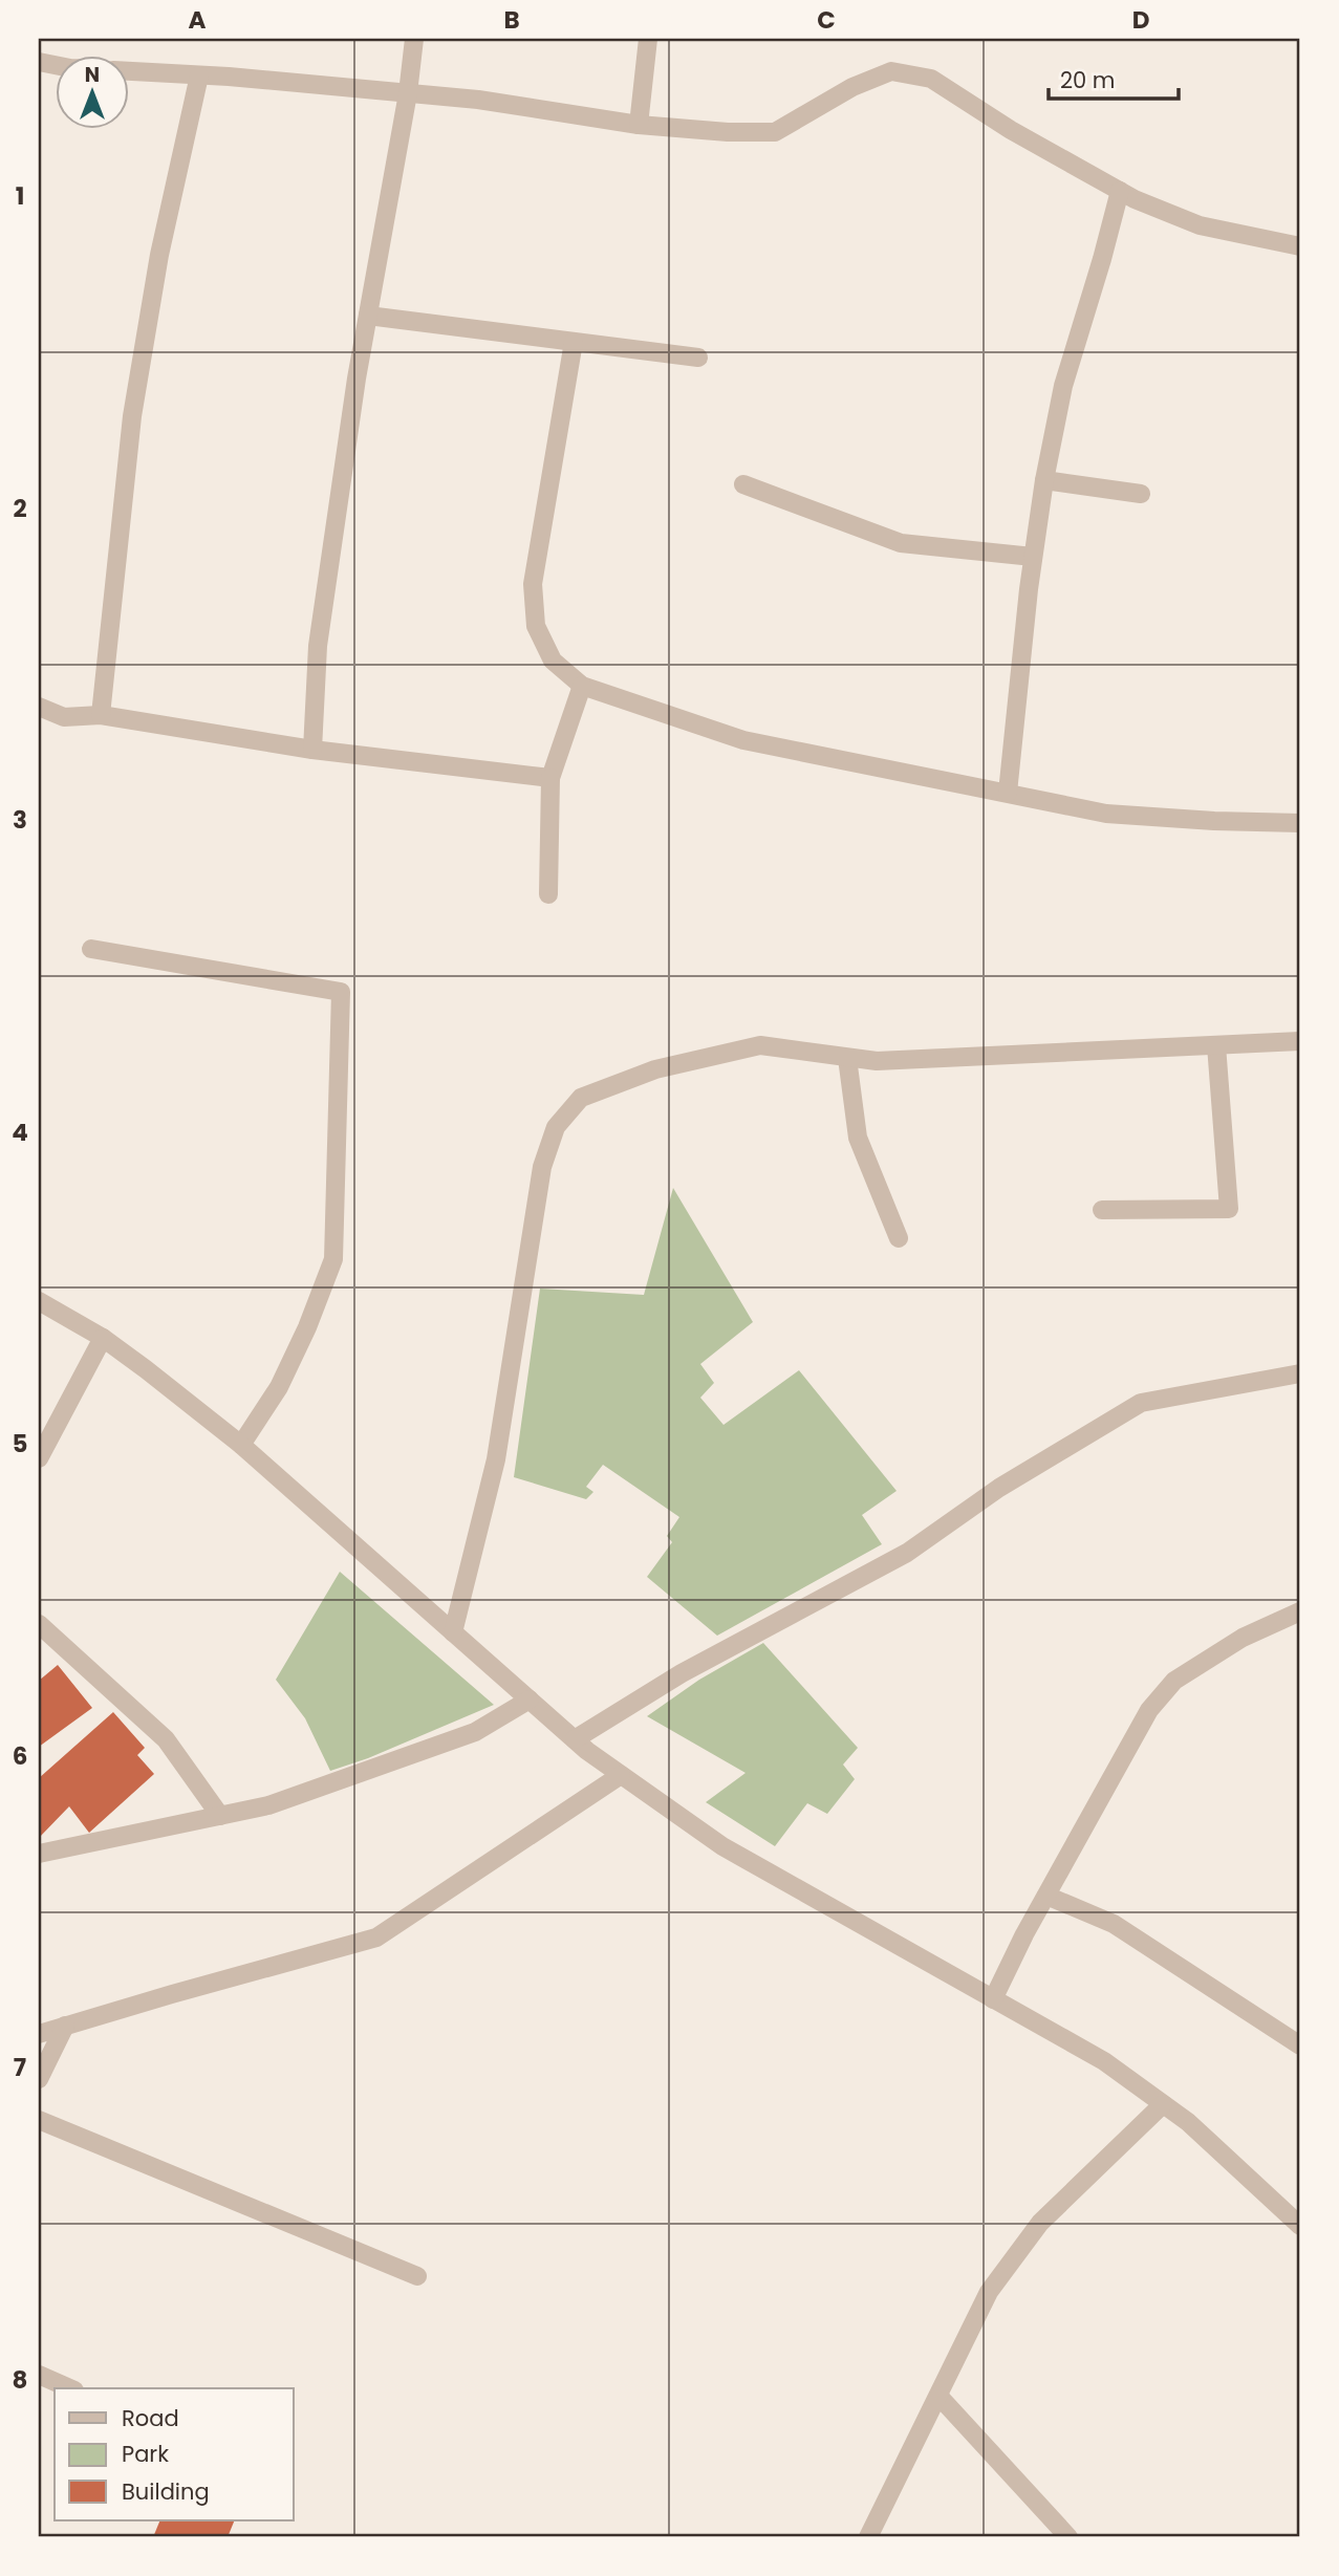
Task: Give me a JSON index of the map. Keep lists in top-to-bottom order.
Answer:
{
  "legend": ["Road", "Park", "Building"],
  "scale_bar": "20 m",
  "north": "top",
  "grid": {
    "columns": [
      "A",
      "B",
      "C",
      "D"
    ],
    "rows": [
      "1",
      "2",
      "3",
      "4",
      "5",
      "6",
      "7",
      "8"
    ]
  }
}
